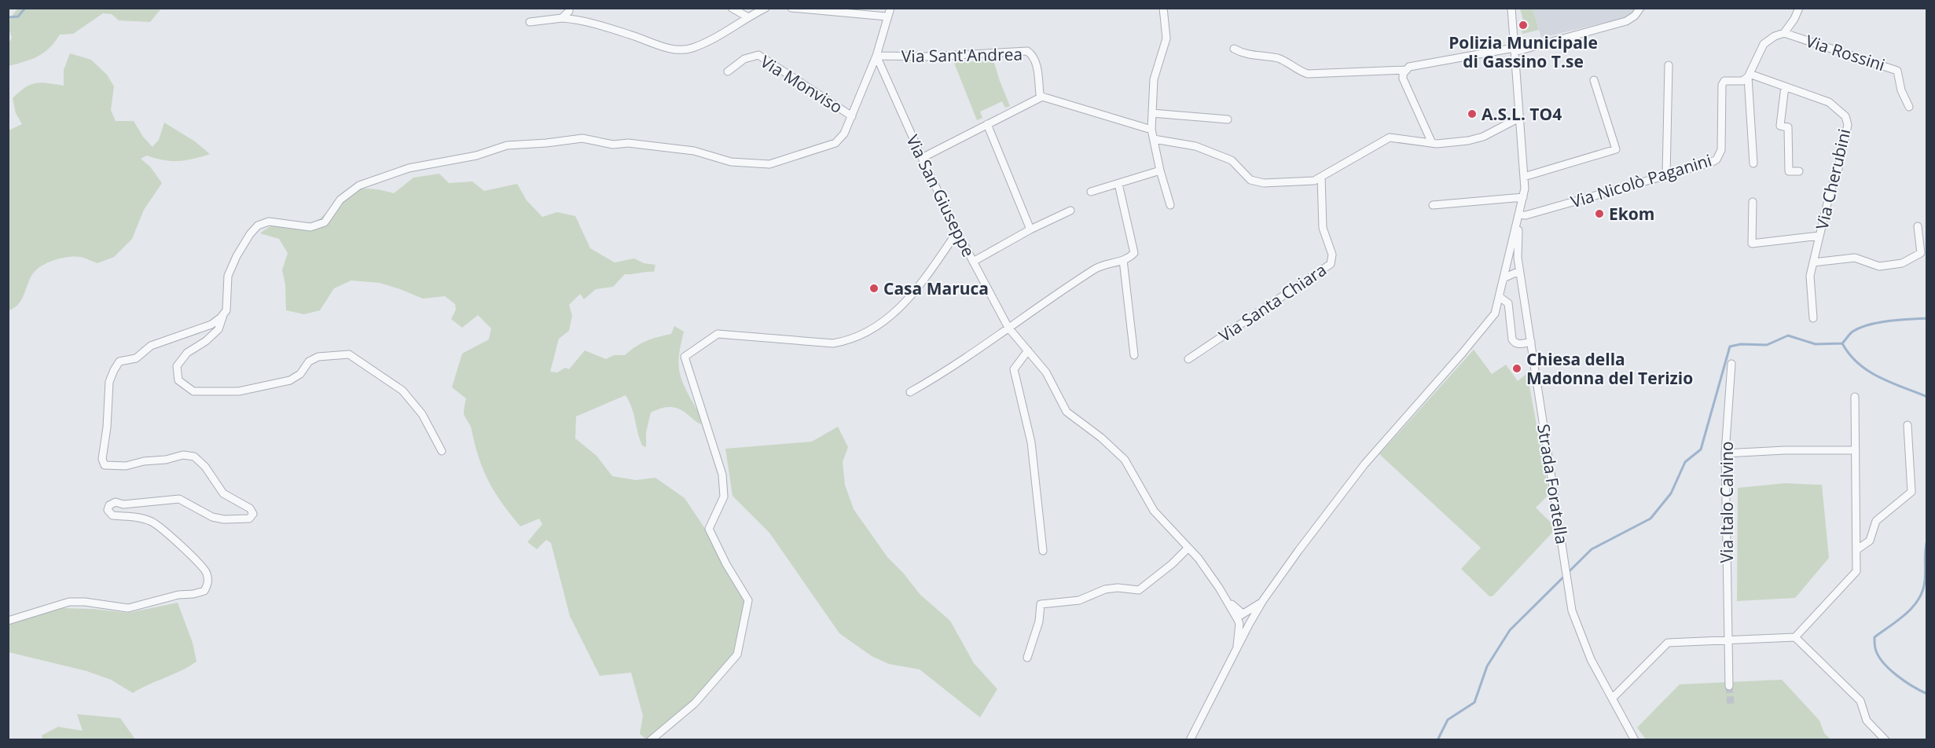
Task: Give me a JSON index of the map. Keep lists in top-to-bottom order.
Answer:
{
  "streets": {
    "street": [
      "Via Rossini",
      "Via Sant'Andrea",
      "Via Monviso",
      "Via Cherubini",
      "Via Nicolò Paganini",
      "Via San Giuseppe",
      "Via Santa Chiara",
      "Strada Foratella",
      "Via Italo Calvino"
    ]
  },
  "crossings": [
    ["Via Sant'Andrea", "Via San Giuseppe"],
    ["Via Cherubini", "Via Nicolò Paganini"],
    ["Via Nicolò Paganini", "Strada Foratella"]
  ],
  "places": [
    "Polizia Municipale di Gassino T.se",
    "A.S.L. TO4",
    "Ekom",
    "Casa Maruca",
    "Chiesa della Madonna del Terizio"
  ]
}
